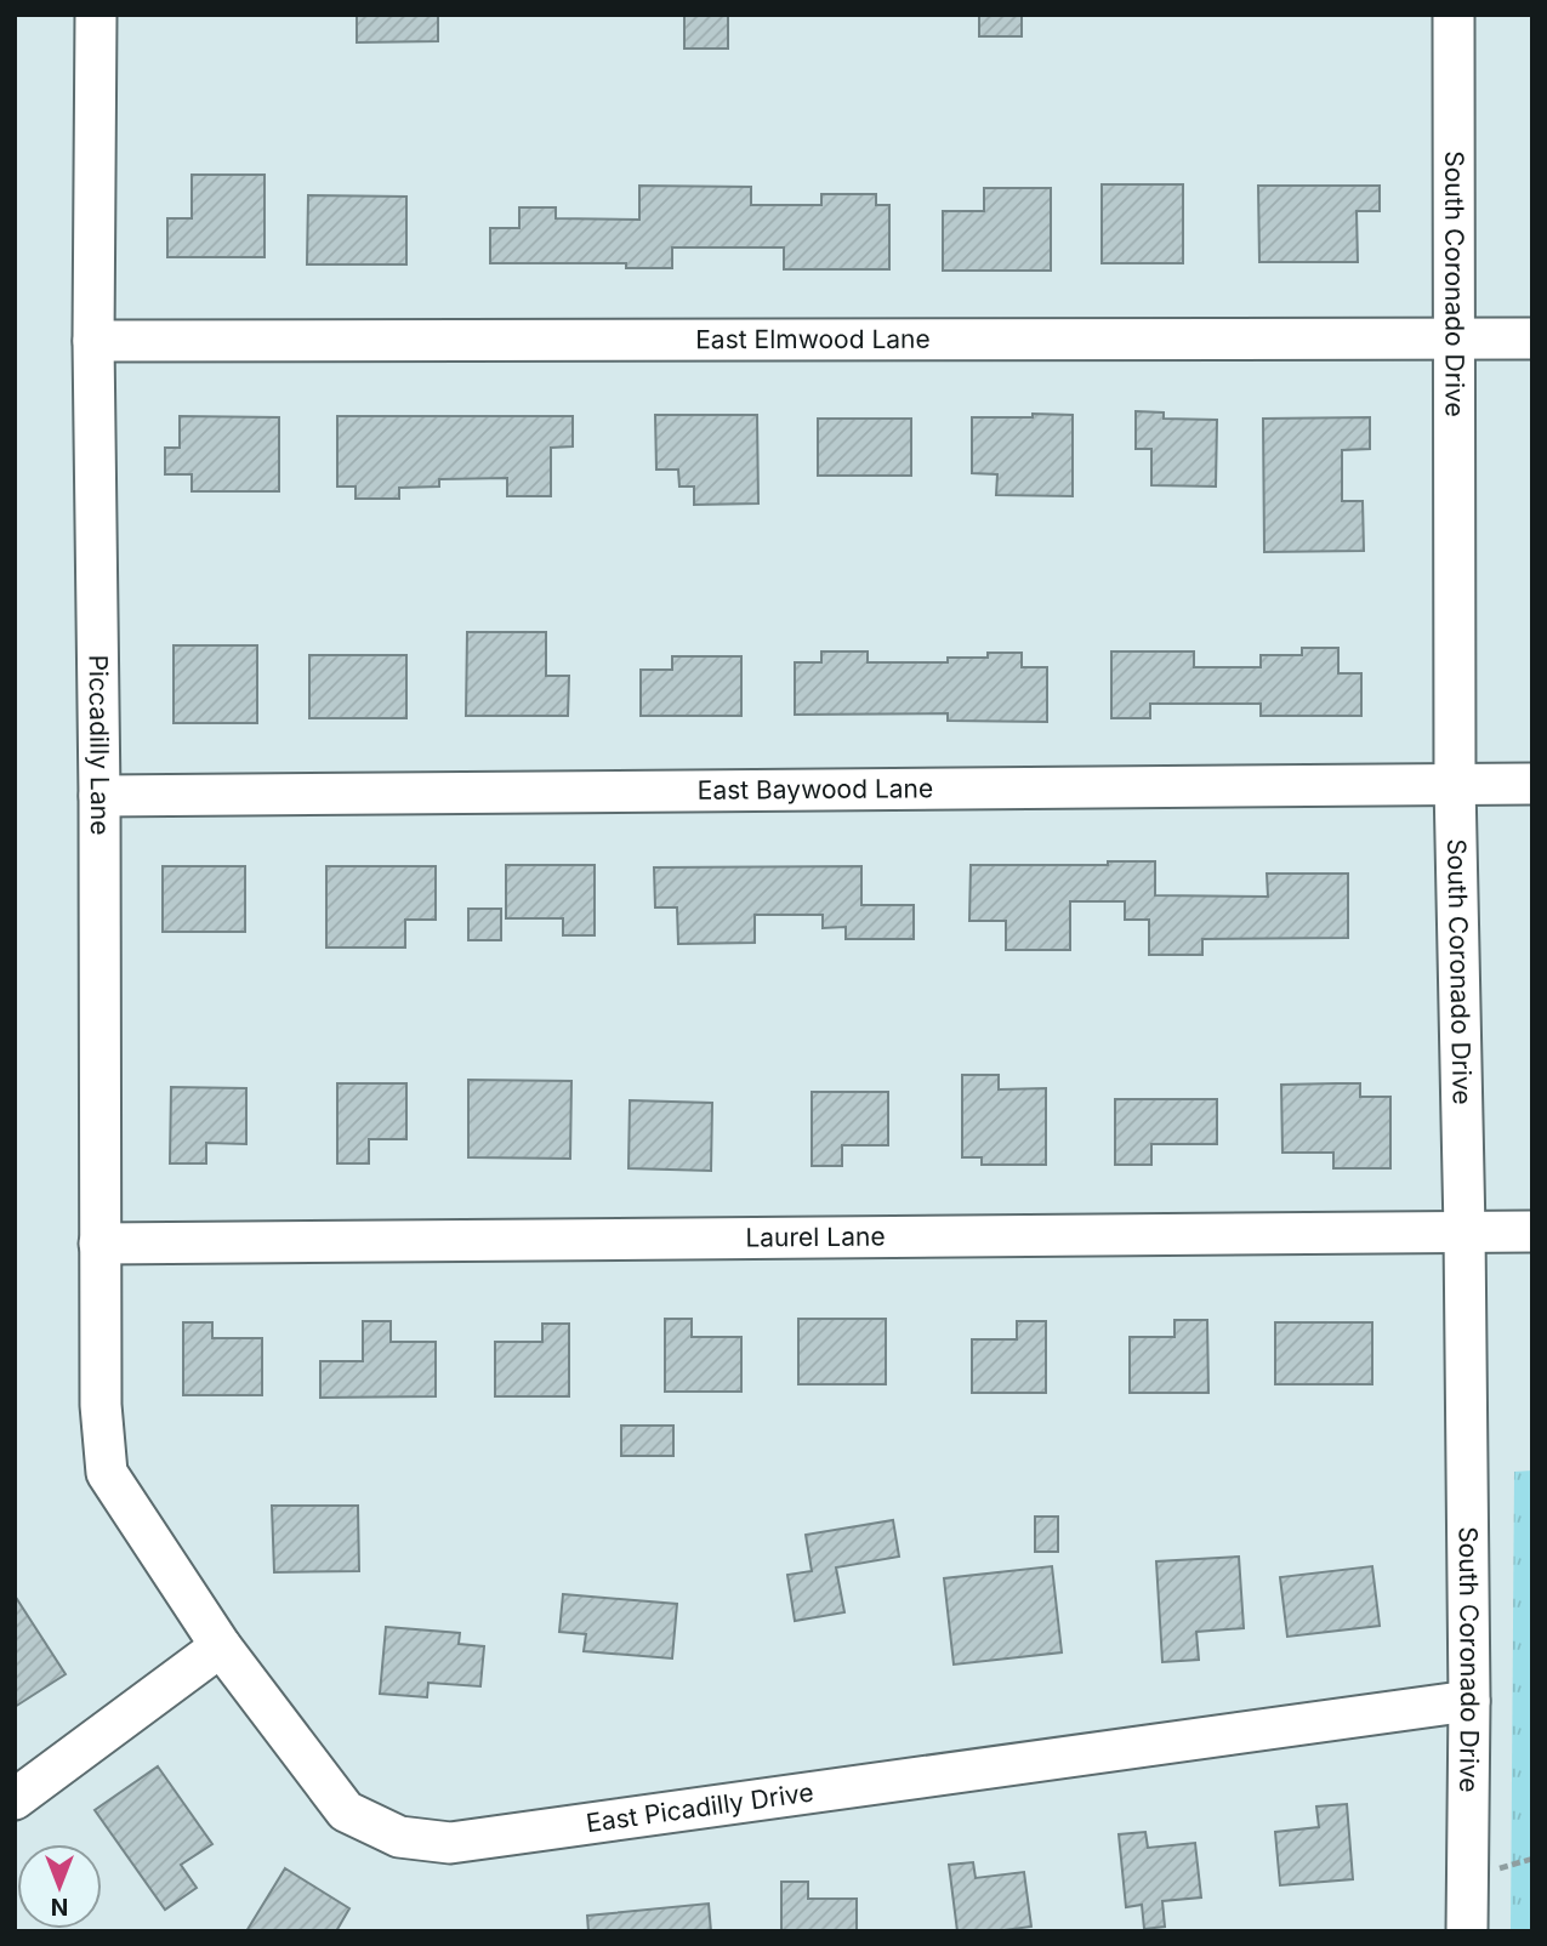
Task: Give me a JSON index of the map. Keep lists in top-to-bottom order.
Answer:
{
  "streets": {
    "street": [
      "South Coronado Drive",
      "East Elmwood Lane",
      "Piccadilly Lane",
      "East Baywood Lane",
      "Laurel Lane",
      "East Picadilly Drive"
    ]
  },
  "crossings": [
    ["South Coronado Drive", "East Elmwood Lane"],
    ["South Coronado Drive", "East Baywood Lane"],
    ["South Coronado Drive", "Laurel Lane"],
    ["South Coronado Drive", "East Picadilly Drive"],
    ["East Elmwood Lane", "Piccadilly Lane"],
    ["Piccadilly Lane", "East Baywood Lane"],
    ["Piccadilly Lane", "Laurel Lane"],
    ["Piccadilly Lane", "East Picadilly Drive"]
  ],
  "north": "bottom"
}
